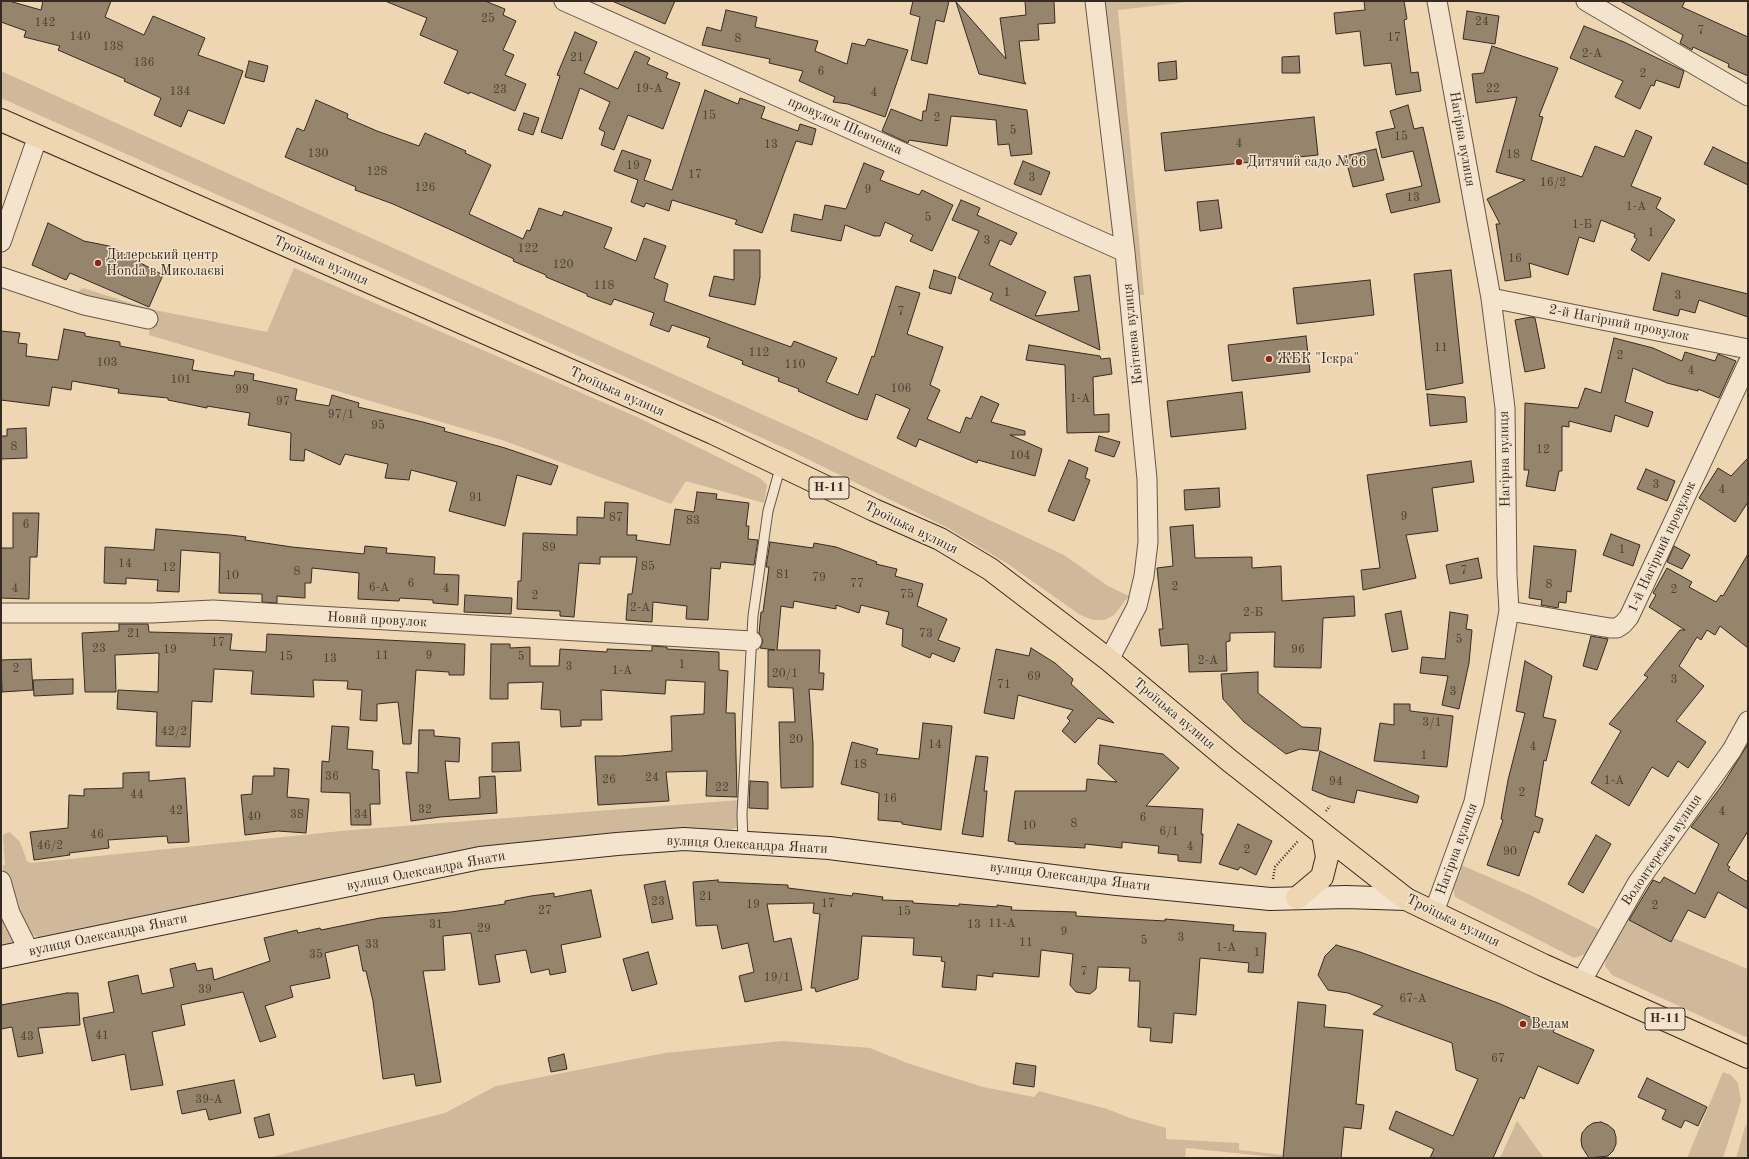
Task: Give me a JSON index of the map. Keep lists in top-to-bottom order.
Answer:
{
  "streets": {
    "main road": ["Троїцька вулиця", "Н-11"],
    "street": [
      "провулок Шевченка",
      "Нагірна вулиця",
      "2-й Нагірний провулок",
      "Квітнева вулиця",
      "1-й Нагірний провулок",
      "Новий провулок",
      "вулиця Олександра Янати",
      "Волонтерська вулиця"
    ]
  },
  "crossings": [
    ["провулок Шевченка", "Квітнева вулиця"],
    ["Нагірна вулиця", "Троїцька вулиця"],
    ["Нагірна вулиця", "2-й Нагірний провулок"],
    ["Нагірна вулиця", "1-й Нагірний провулок"],
    ["Троїцька вулиця", "Квітнева вулиця"],
    ["Троїцька вулиця", "вулиця Олександра Янати"],
    ["Троїцька вулиця", "Волонтерська вулиця"]
  ],
  "places": [
    "Дитячий садо №66",
    "Дилерський центр Honda в Миколаєві",
    "ЖБК \"Іскра\"",
    "Велам"
  ],
  "house_numbers": [
    "25",
    "24",
    "142",
    "7",
    "140",
    "17",
    "8",
    "138",
    "2-А",
    "21",
    "136",
    "6",
    "2",
    "19-А",
    "22",
    "23",
    "134",
    "4",
    "15",
    "2",
    "5",
    "15",
    "4",
    "13",
    "130",
    "18",
    "19",
    "128",
    "17",
    "3",
    "16/2",
    "126",
    "9",
    "13",
    "1-А",
    "5",
    "1-Б",
    "1",
    "3",
    "122",
    "16",
    "120",
    "118",
    "1",
    "3",
    "7",
    "11",
    "112",
    "2",
    "103",
    "110",
    "4",
    "101",
    "106",
    "99",
    "1-А",
    "97",
    "97/1",
    "95",
    "8",
    "12",
    "104",
    "3",
    "4",
    "91",
    "9",
    "87",
    "83",
    "6",
    "89",
    "1",
    "14",
    "85",
    "12",
    "7",
    "8",
    "81",
    "10",
    "79",
    "6",
    "77",
    "8",
    "2",
    "6-А",
    "4",
    "4",
    "2",
    "75",
    "2",
    "2-А",
    "2-Б",
    "21",
    "73",
    "5",
    "17",
    "23",
    "19",
    "96",
    "11",
    "9",
    "15",
    "5",
    "13",
    "2-А",
    "1",
    "3",
    "2",
    "1-А",
    "20/1",
    "69",
    "3",
    "71",
    "3",
    "3/1",
    "42/2",
    "20",
    "14",
    "4",
    "1",
    "18",
    "36",
    "24",
    "26",
    "1-А",
    "94",
    "22",
    "2",
    "44",
    "16",
    "32",
    "42",
    "4",
    "38",
    "34",
    "40",
    "6",
    "8",
    "10",
    "6/1",
    "46",
    "46/2",
    "4",
    "2",
    "90",
    "21",
    "23",
    "17",
    "19",
    "2",
    "27",
    "15",
    "11-А",
    "31",
    "13",
    "29",
    "9",
    "3",
    "5",
    "11",
    "33",
    "1-А",
    "1",
    "35",
    "7",
    "19/1",
    "39",
    "67-А",
    "41",
    "43",
    "67",
    "39-А"
  ]
}
